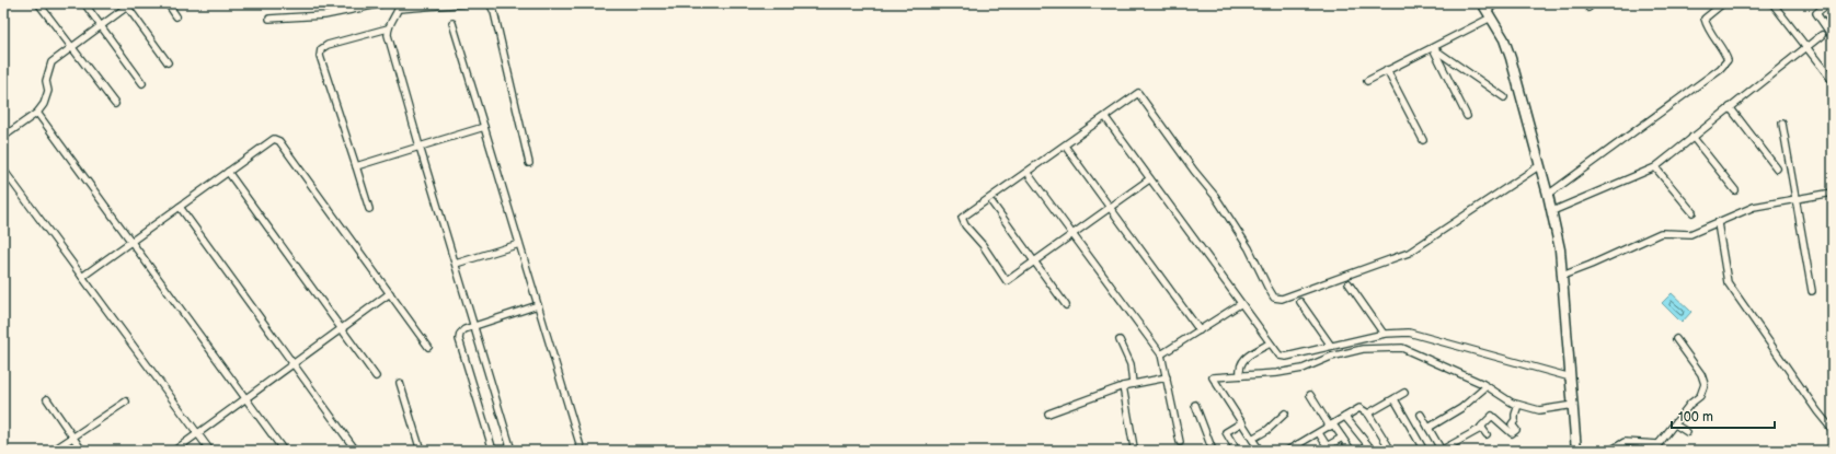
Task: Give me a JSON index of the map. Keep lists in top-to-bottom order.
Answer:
{
  "scale_bar": "100 m"
}
